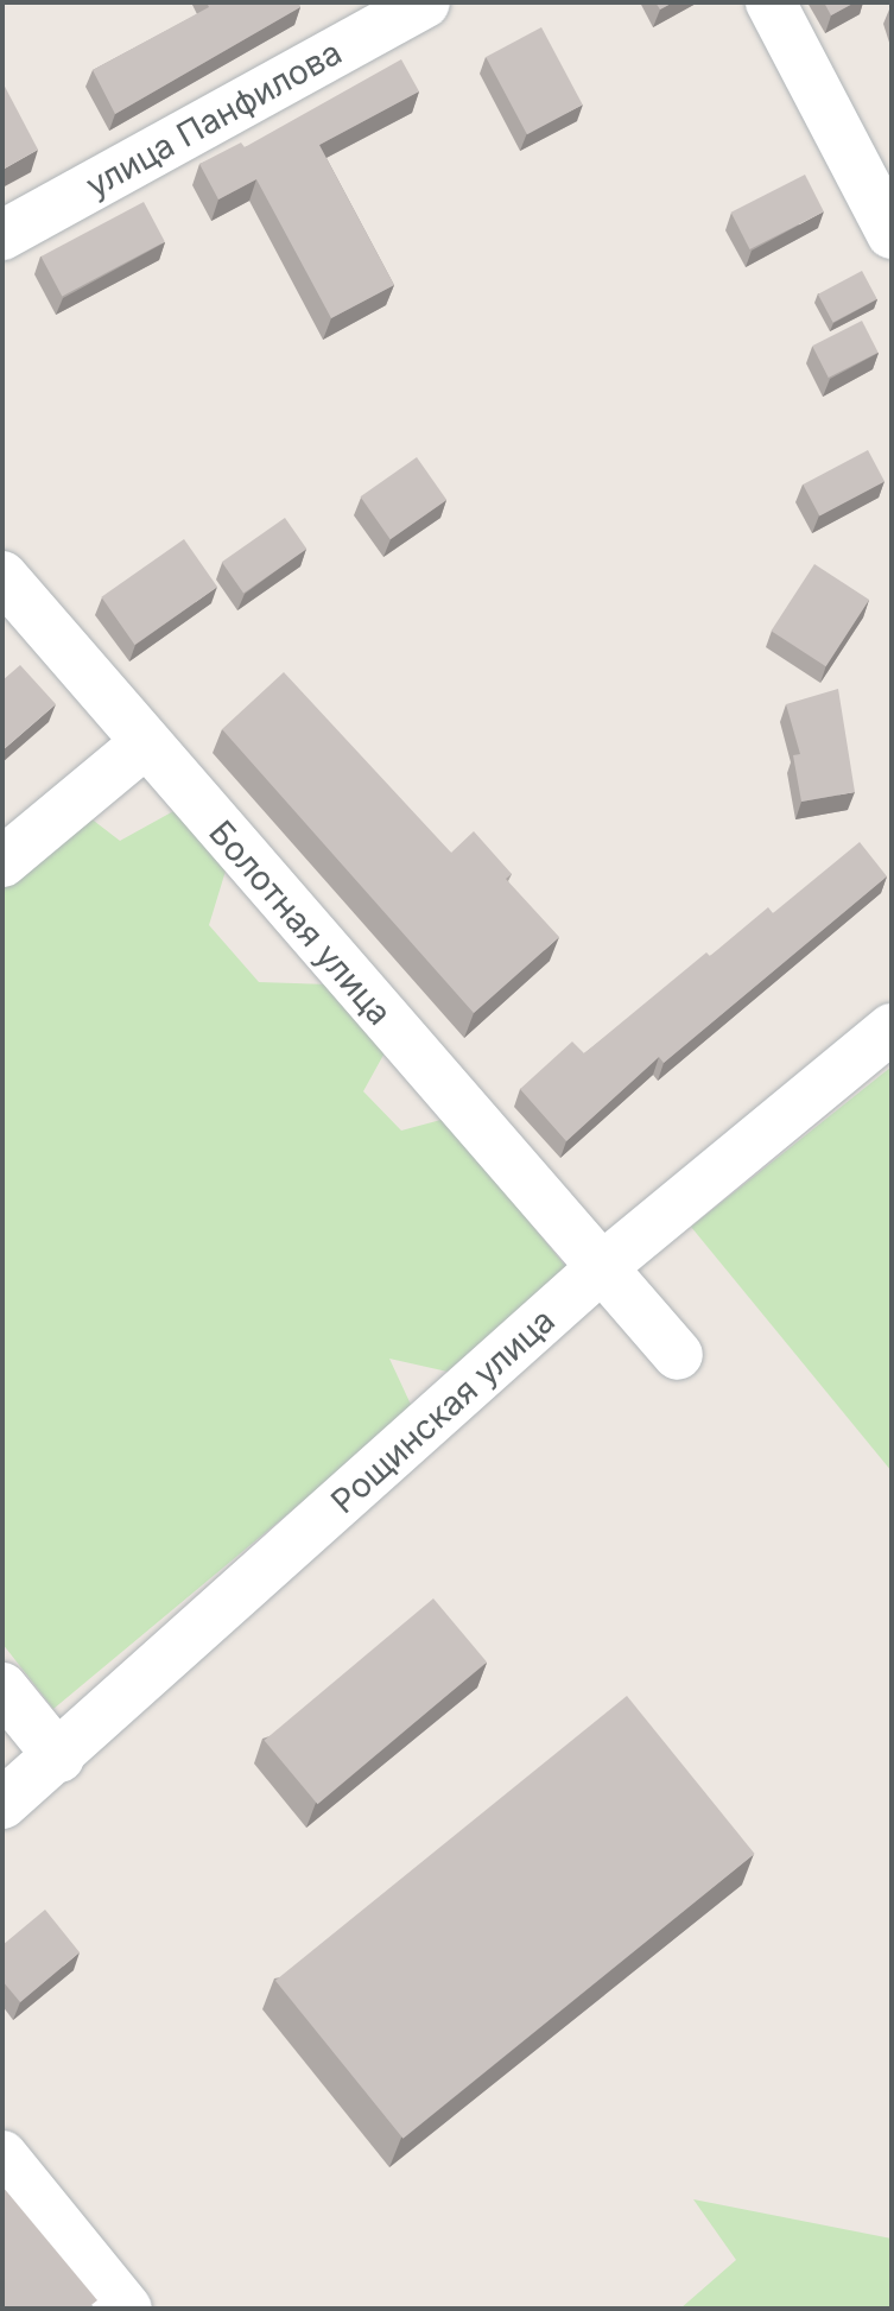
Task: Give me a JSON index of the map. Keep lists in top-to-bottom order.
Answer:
{
  "streets": {
    "street": ["улица Панфилова", "Болотная улица", "Рощинская улица"]
  },
  "crossings": [
    ["Болотная улица", "Рощинская улица"]
  ]
}
